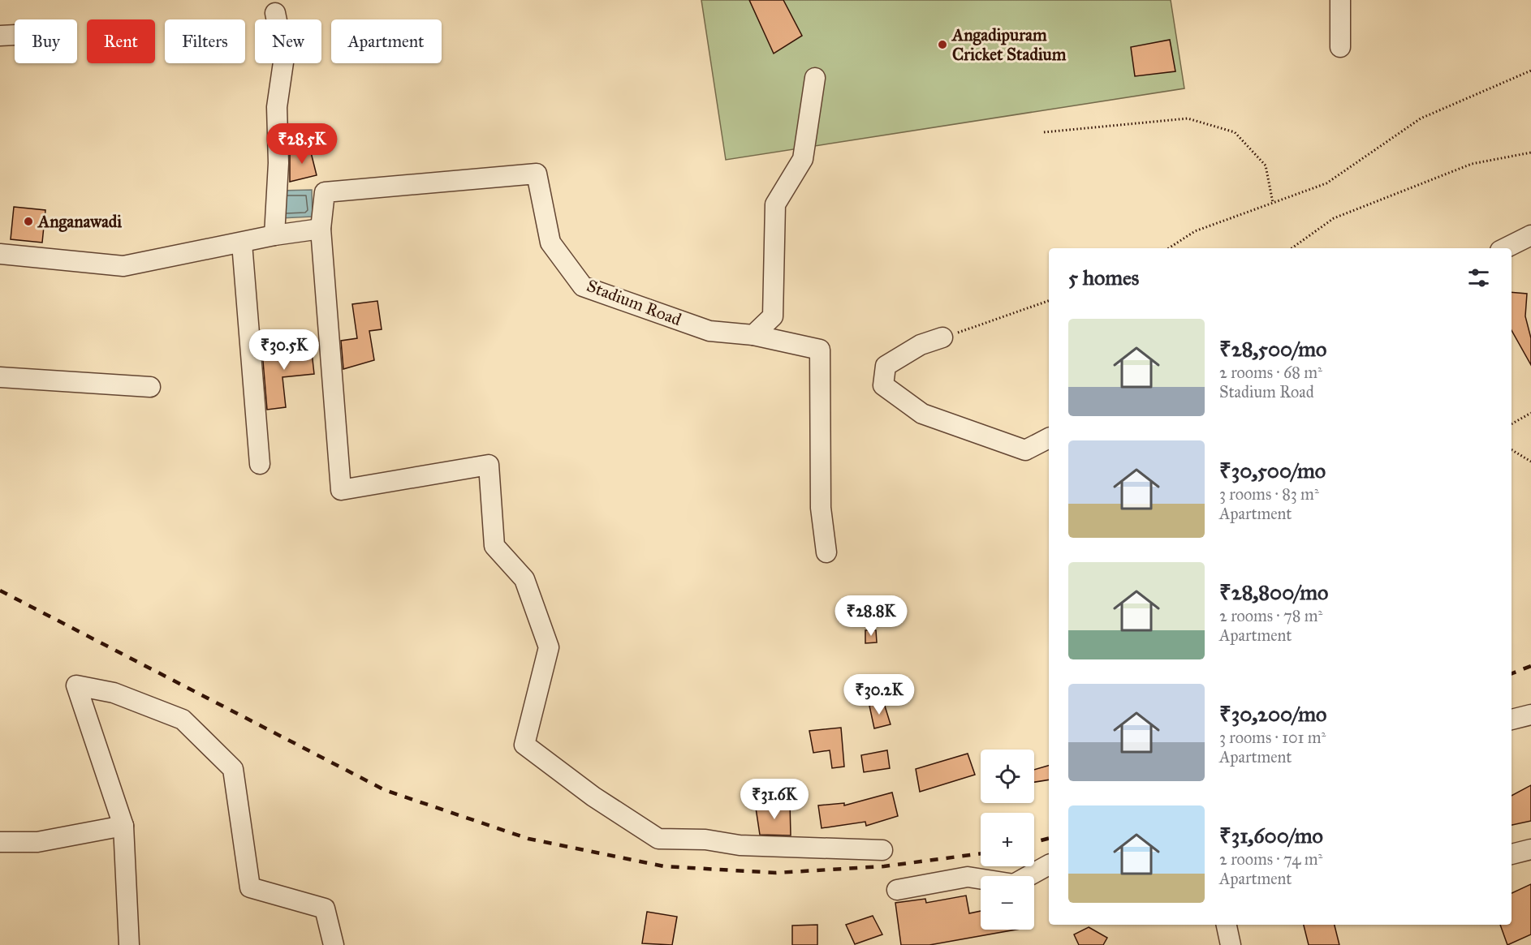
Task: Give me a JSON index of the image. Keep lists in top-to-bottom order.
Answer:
{
  "streets": {
    "street": ["Stadium Road"]
  },
  "places": ["Angadipuram Cricket Stadium", "Anganawadi"],
  "page": {
    "chip": [
      "Buy",
      "Rent",
      "Filters",
      "New",
      "Apartment"
    ],
    "price": [
      "₹28.5K",
      "₹30.5K",
      "₹28.8K",
      "₹30.2K",
      "₹31.6K"
    ],
    "heading": "5 homes",
    "list": [
      {
        "name": "₹28,500/mo",
        "note": "2 rooms · 68 m² · Stadium Road"
      },
      {
        "name": "₹30,500/mo",
        "note": "3 rooms · 83 m² · Apartment"
      },
      {
        "name": "₹28,800/mo",
        "note": "2 rooms · 78 m² · Apartment"
      },
      {
        "name": "₹30,200/mo",
        "note": "3 rooms · 101 m² · Apartment"
      },
      {
        "name": "₹31,600/mo",
        "note": "2 rooms · 74 m² · Apartment"
      }
    ],
    "map_buttons": ["+", "−"]
  }
}
